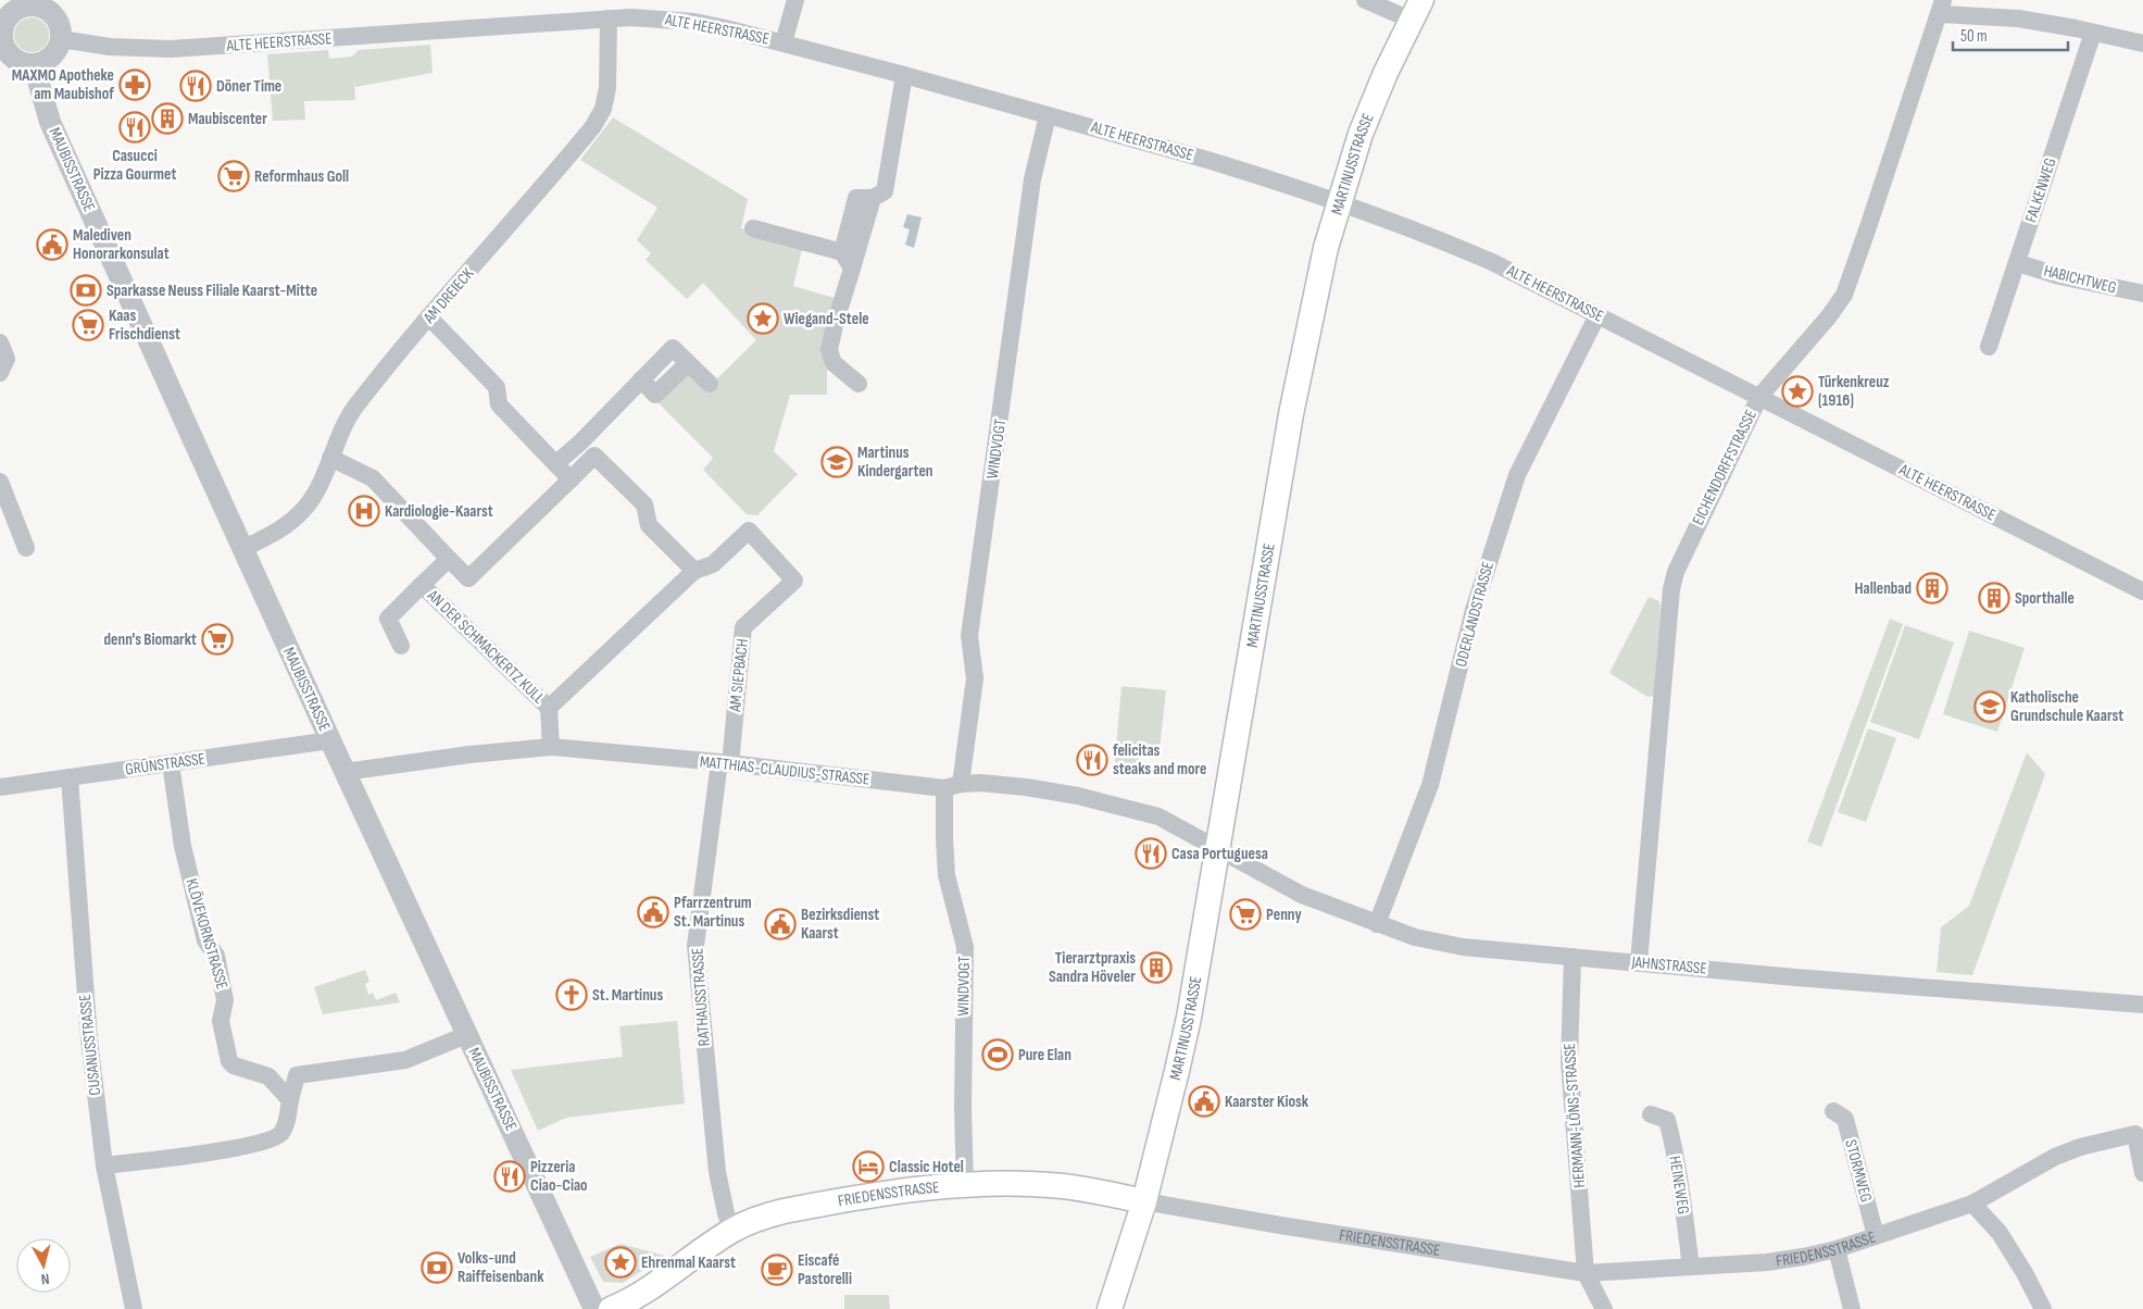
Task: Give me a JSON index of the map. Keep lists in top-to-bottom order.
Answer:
{
  "streets": {
    "main road": ["MARTINUSSTRASSE", "FRIEDENSSTRASSE"],
    "street": [
      "ALTE HEERSTRASSE",
      "MAUBISSTRASSE",
      "FALKENWEG",
      "HABICHTWEG",
      "AM DREIECK",
      "WINDVOGT",
      "EICHENDORFFSTRASSE",
      "ODERLANDSTRASSE",
      "AN DER SCHMACKERTZ KULL",
      "AM SIEPBACH",
      "GRÜNSTRASSE",
      "MATTHIAS-CLAUDIUS-STRASSE",
      "KLÖVEKORNSTRASSE",
      "JAHNSTRASSE",
      "RATHAUSSTRASSE",
      "CUSANUSSTRASSE",
      "HERMANN-LÖNS-STRASSE",
      "STORMWEG",
      "HEINEWEG"
    ]
  },
  "crossings": [
    ["ALTE HEERSTRASSE", "MARTINUSSTRASSE"],
    ["ALTE HEERSTRASSE", "MAUBISSTRASSE"],
    ["ALTE HEERSTRASSE", "AM DREIECK"],
    ["ALTE HEERSTRASSE", "WINDVOGT"],
    ["ALTE HEERSTRASSE", "EICHENDORFFSTRASSE"],
    ["ALTE HEERSTRASSE", "ODERLANDSTRASSE"],
    ["MARTINUSSTRASSE", "MATTHIAS-CLAUDIUS-STRASSE"],
    ["MARTINUSSTRASSE", "JAHNSTRASSE"],
    ["MARTINUSSTRASSE", "FRIEDENSSTRASSE"],
    ["MAUBISSTRASSE", "AM DREIECK"],
    ["MAUBISSTRASSE", "GRÜNSTRASSE"],
    ["MAUBISSTRASSE", "MATTHIAS-CLAUDIUS-STRASSE"],
    ["FALKENWEG", "HABICHTWEG"],
    ["WINDVOGT", "MATTHIAS-CLAUDIUS-STRASSE"],
    ["WINDVOGT", "FRIEDENSSTRASSE"],
    ["EICHENDORFFSTRASSE", "JAHNSTRASSE"],
    ["ODERLANDSTRASSE", "JAHNSTRASSE"],
    ["AN DER SCHMACKERTZ KULL", "AM SIEPBACH"],
    ["AM SIEPBACH", "MATTHIAS-CLAUDIUS-STRASSE"],
    ["AM SIEPBACH", "RATHAUSSTRASSE"],
    ["GRÜNSTRASSE", "KLÖVEKORNSTRASSE"],
    ["GRÜNSTRASSE", "CUSANUSSTRASSE"],
    ["MATTHIAS-CLAUDIUS-STRASSE", "JAHNSTRASSE"],
    ["MATTHIAS-CLAUDIUS-STRASSE", "RATHAUSSTRASSE"],
    ["JAHNSTRASSE", "HERMANN-LÖNS-STRASSE"],
    ["RATHAUSSTRASSE", "FRIEDENSSTRASSE"],
    ["HERMANN-LÖNS-STRASSE", "FRIEDENSSTRASSE"],
    ["STORMWEG", "FRIEDENSSTRASSE"],
    ["HEINEWEG", "FRIEDENSSTRASSE"]
  ],
  "places": {
    "pharmacy": ["MAXMO Apotheke am Maubishof"],
    "restaurant": [
      "Döner Time",
      "Casucci Pizza Gourmet",
      "felicitas steaks and more",
      "Casa Portuguesa",
      "Pizzeria Ciao-Ciao"
    ],
    "building": [
      "Maubiscenter",
      "Hallenbad",
      "Sporthalle",
      "Tierarztpraxis Sandra Höveler"
    ],
    "supermarket": [
      "Reformhaus Goll",
      "Kaas Frischdienst",
      "denn's Biomarkt",
      "Penny"
    ],
    "public building": [
      "Malediven Honorarkonsulat",
      "Pfarrzentrum St. Martinus",
      "Bezirksdienst Kaarst",
      "Kaarster Kiosk"
    ],
    "bank": ["Sparkasse Neuss Filiale Kaarst-Mitte", "Volks-und Raiffeisenbank"],
    "place": ["Wiegand-Stele", "Türkenkreuz (1916)", "Ehrenmal Kaarst"],
    "school or university": ["Martinus Kindergarten", "Katholische Grundschule Kaarst"],
    "hospital": ["Kardiologie-Kaarst"],
    "church": ["St. Martinus"],
    "sports": ["Pure Elan"],
    "hotel": ["Classic Hotel"],
    "cafe": ["Eiscafé Pastorelli"]
  },
  "scale_bar": "50 m",
  "north": "bottom"
}
